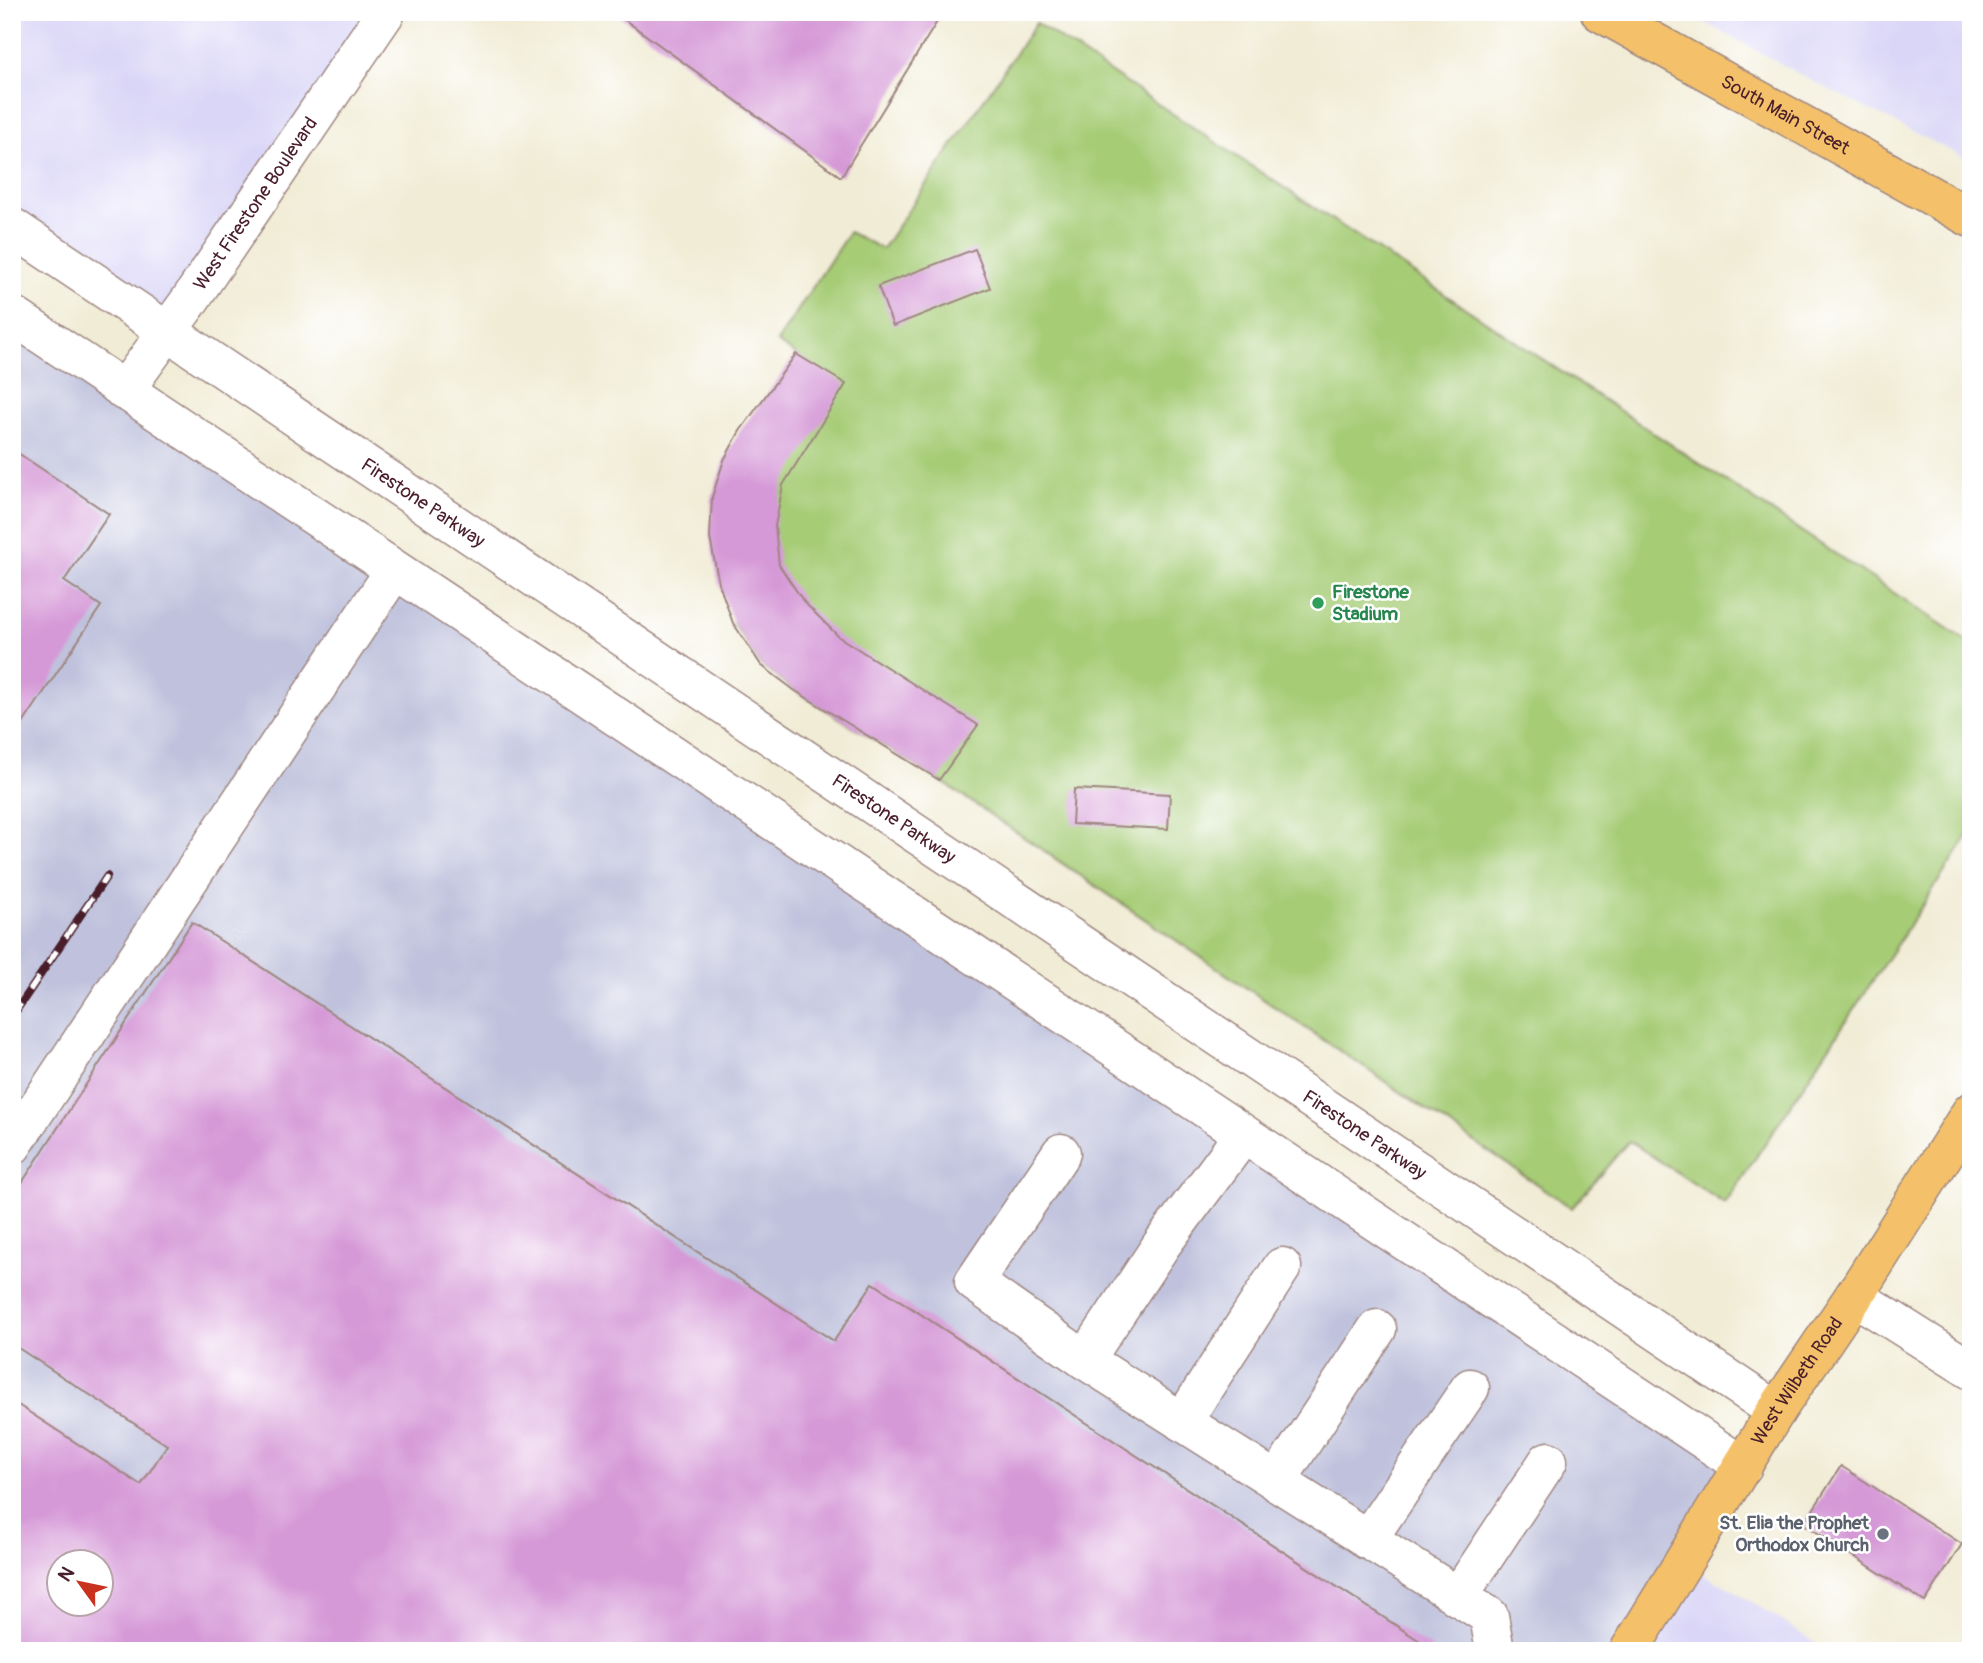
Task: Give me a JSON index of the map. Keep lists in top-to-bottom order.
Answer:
{
  "streets": {
    "main road": ["South Main Street", "West Wilbeth Road"],
    "street": ["West Firestone Boulevard", "Firestone Parkway"]
  },
  "crossings": [
    ["West Firestone Boulevard", "Firestone Parkway"],
    ["Firestone Parkway", "West Wilbeth Road"]
  ],
  "places": ["Firestone Stadium", "St. Elia the Prophet Orthodox Church"],
  "north": "top left"
}
